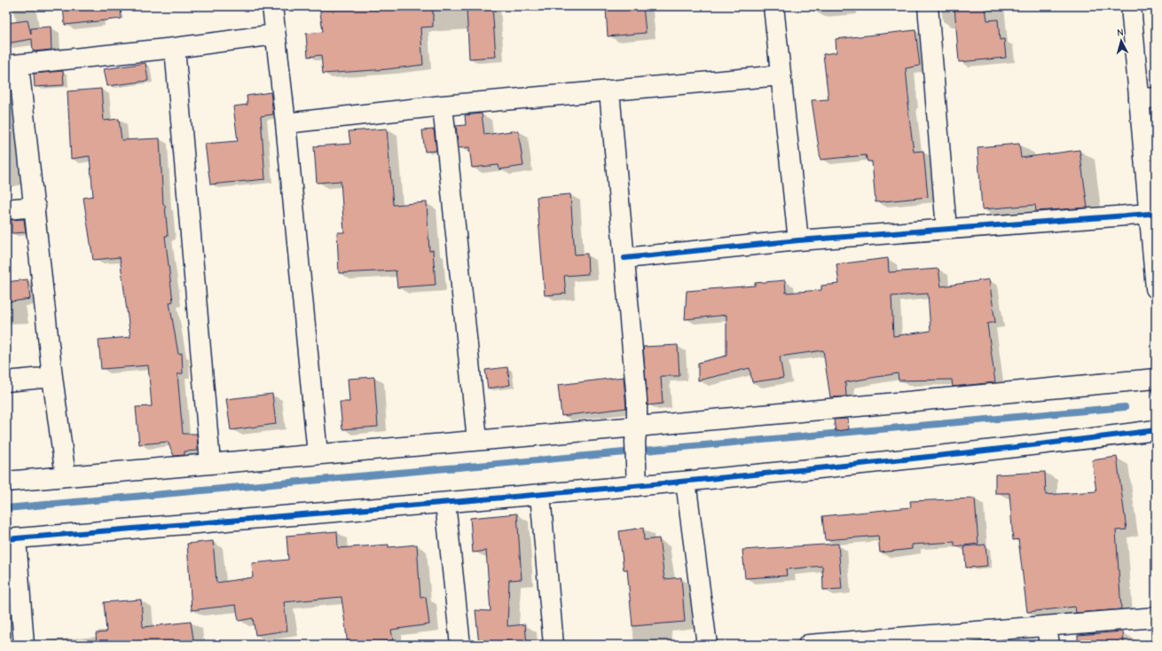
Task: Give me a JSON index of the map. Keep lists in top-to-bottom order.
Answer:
{
  "north": "top"
}
